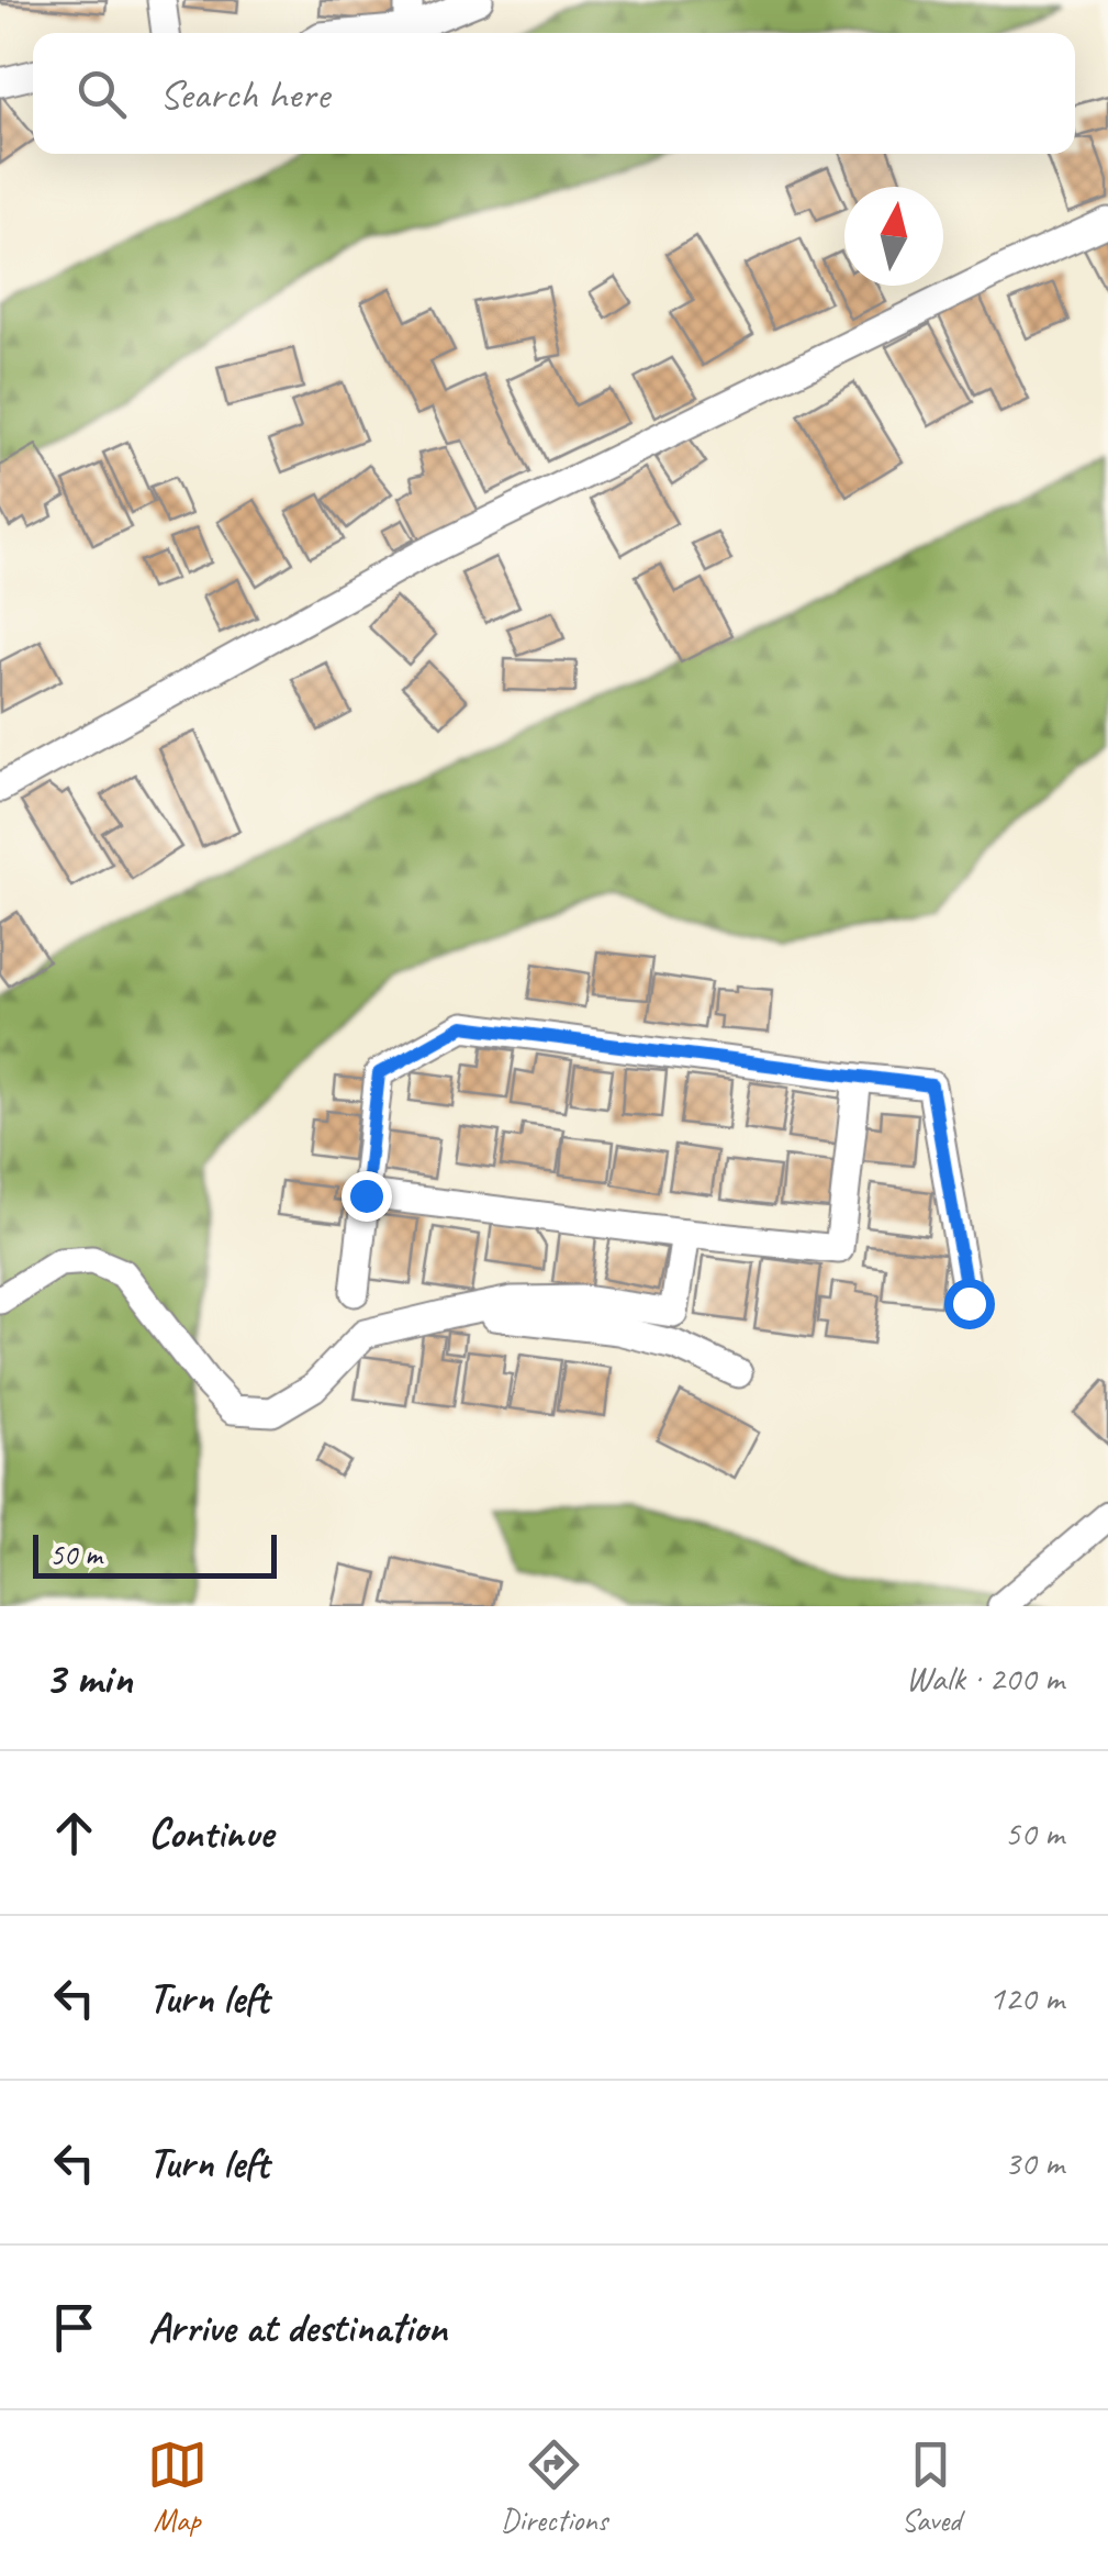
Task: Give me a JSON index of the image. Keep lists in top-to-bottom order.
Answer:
{
  "scale_bar": "50 m",
  "north": "top",
  "page": {
    "search": "Search here",
    "scale": "50 m",
    "heading": ["3 min", "Walk · 200 m"],
    "list": [
      ["Continue", "50 m"],
      ["Turn left", "120 m"],
      ["Turn left", "30 m"],
      "Arrive at destination"
    ],
    "nav": ["Map", "Directions", "Saved"]
  }
}
